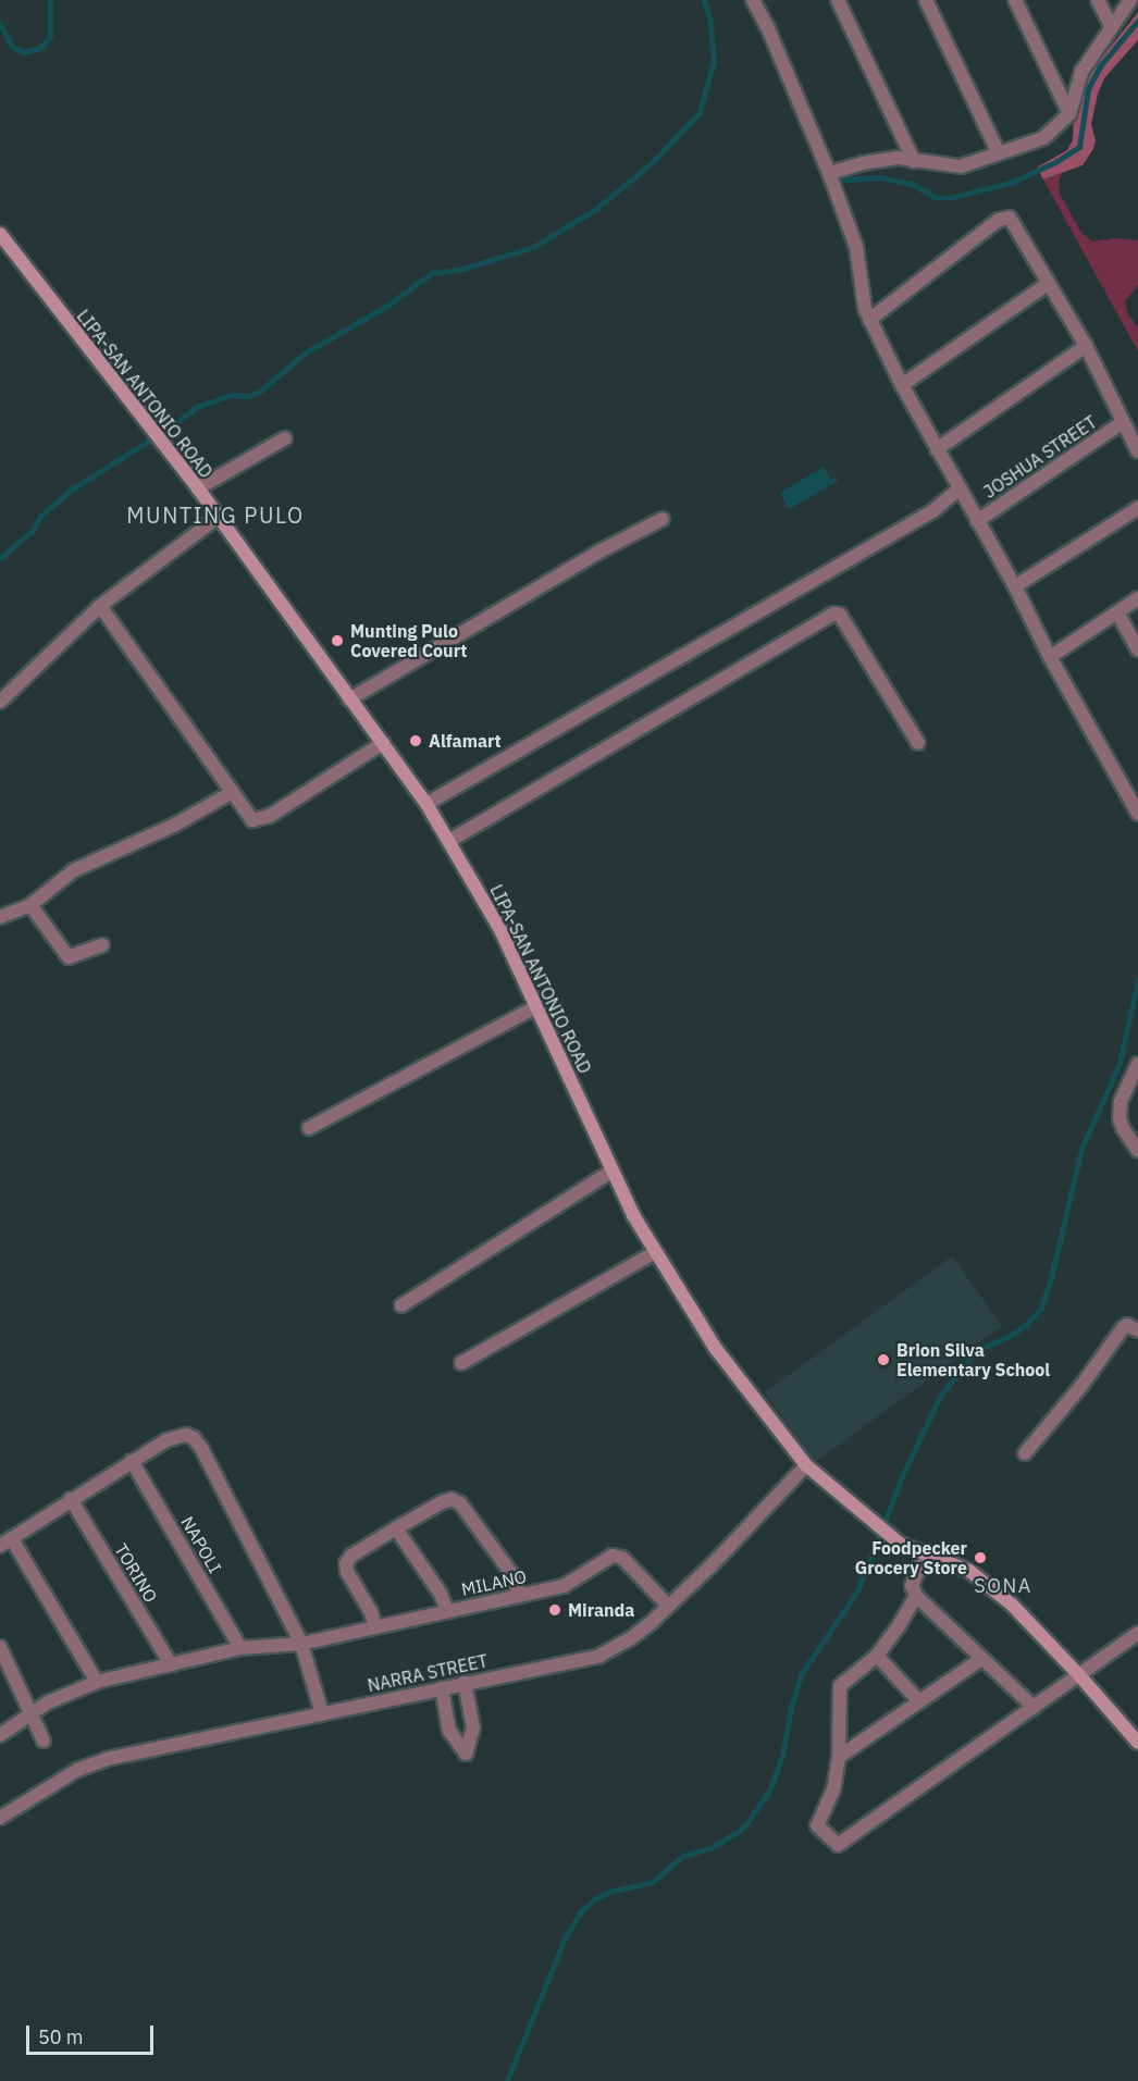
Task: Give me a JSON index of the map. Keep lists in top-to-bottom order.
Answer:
{
  "streets": {
    "main road": ["LIPA-SAN ANTONIO ROAD"],
    "street": [
      "JOSHUA STREET",
      "NAPOLI",
      "TORINO",
      "MILANO",
      "NARRA STREET"
    ]
  },
  "crossings": [
    ["LIPA-SAN ANTONIO ROAD", "NARRA STREET"],
    ["NAPOLI", "MILANO"],
    ["TORINO", "MILANO"],
    ["MILANO", "NARRA STREET"]
  ],
  "districts": ["MUNTING PULO", "SONA"],
  "places": [
    "Munting Pulo Covered Court",
    "Alfamart",
    "Brion Silva Elementary School",
    "Foodpecker Grocery Store",
    "Miranda"
  ],
  "scale_bar": "50 m"
}
